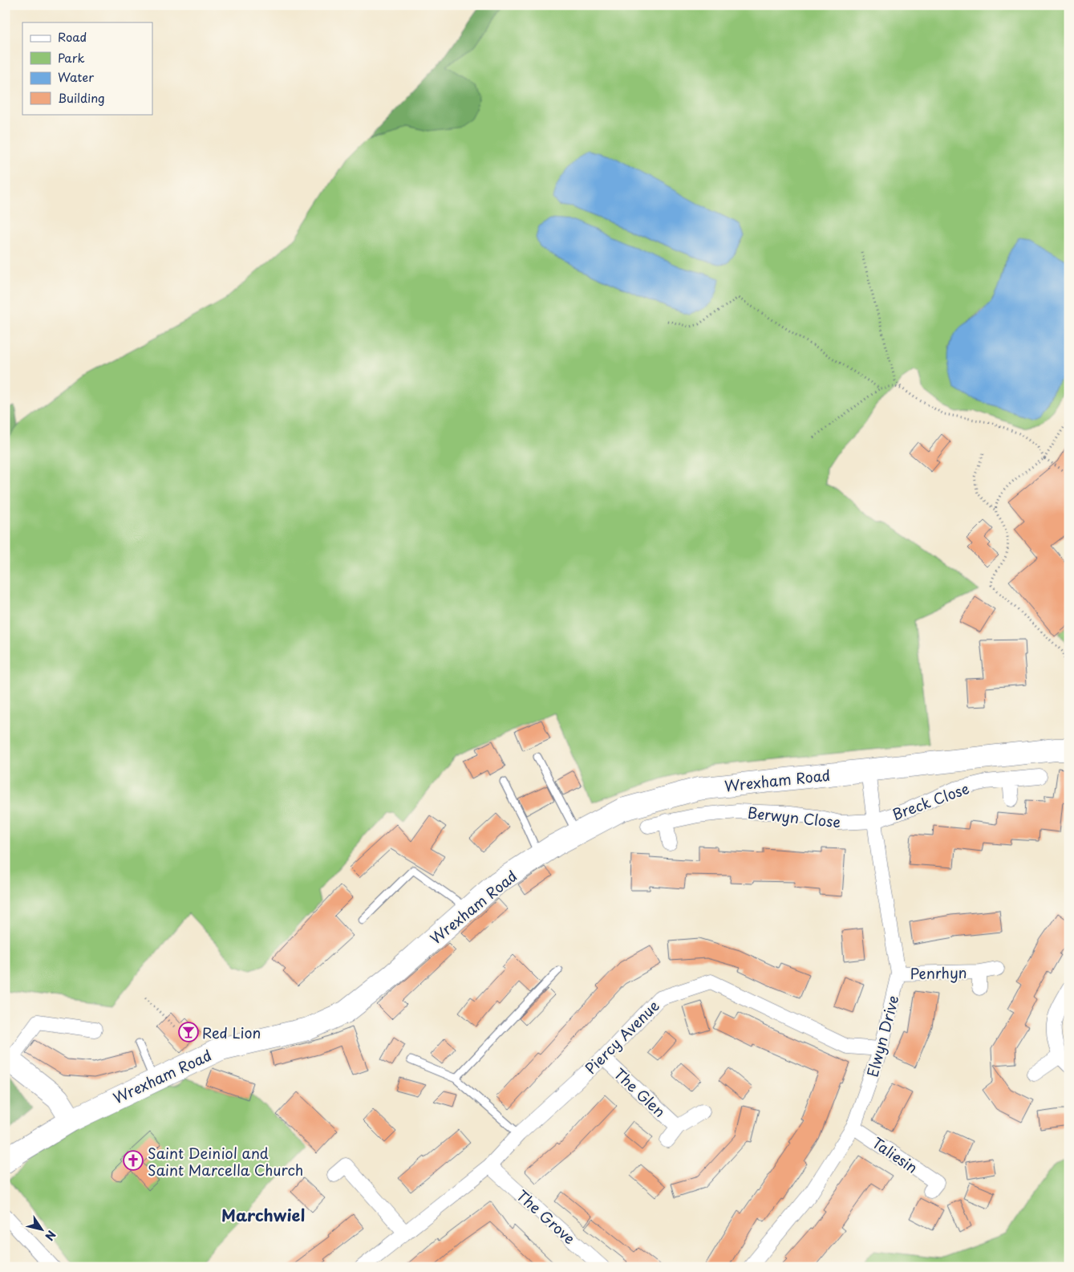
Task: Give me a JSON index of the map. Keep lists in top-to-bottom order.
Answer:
{
  "streets": {
    "main road": ["Wrexham Road"],
    "street": [
      "Breck Close",
      "Berwyn Close",
      "Penrhyn",
      "Elwyn Drive",
      "Piercy Avenue",
      "The Glen",
      "Taliesin",
      "The Grove"
    ]
  },
  "crossings": [
    ["Wrexham Road", "Elwyn Drive"],
    ["Breck Close", "Berwyn Close"],
    ["Breck Close", "Elwyn Drive"],
    ["Berwyn Close", "Elwyn Drive"],
    ["Penrhyn", "Elwyn Drive"],
    ["Elwyn Drive", "Piercy Avenue"],
    ["Elwyn Drive", "Taliesin"],
    ["Piercy Avenue", "The Glen"],
    ["Piercy Avenue", "The Grove"]
  ],
  "districts": ["Marchwiel"],
  "places": {
    "bar": ["Red Lion"],
    "church": ["Saint Deiniol and Saint Marcella Church"]
  },
  "legend": [
    "Road",
    "Park",
    "Water",
    "Building"
  ],
  "north": "bottom right"
}
